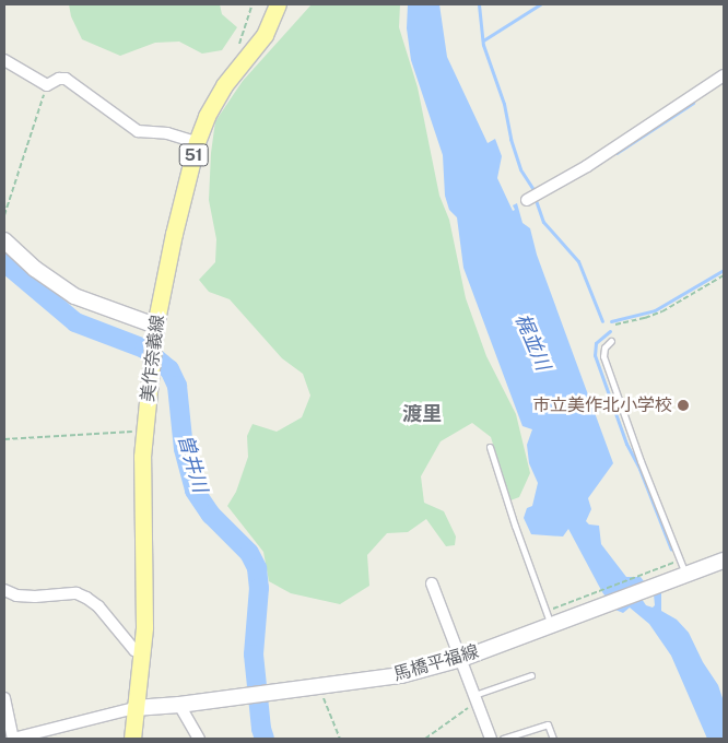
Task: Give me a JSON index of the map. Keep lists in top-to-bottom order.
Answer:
{
  "streets": {
    "main road": ["51", "美作奈義線", "馬橋平福線"]
  },
  "crossings": [
    ["美作奈義線", "馬橋平福線"]
  ],
  "districts": ["渡里"],
  "water": ["梶並川", "曽井川"],
  "places": ["市立美作北小学校"]
}
